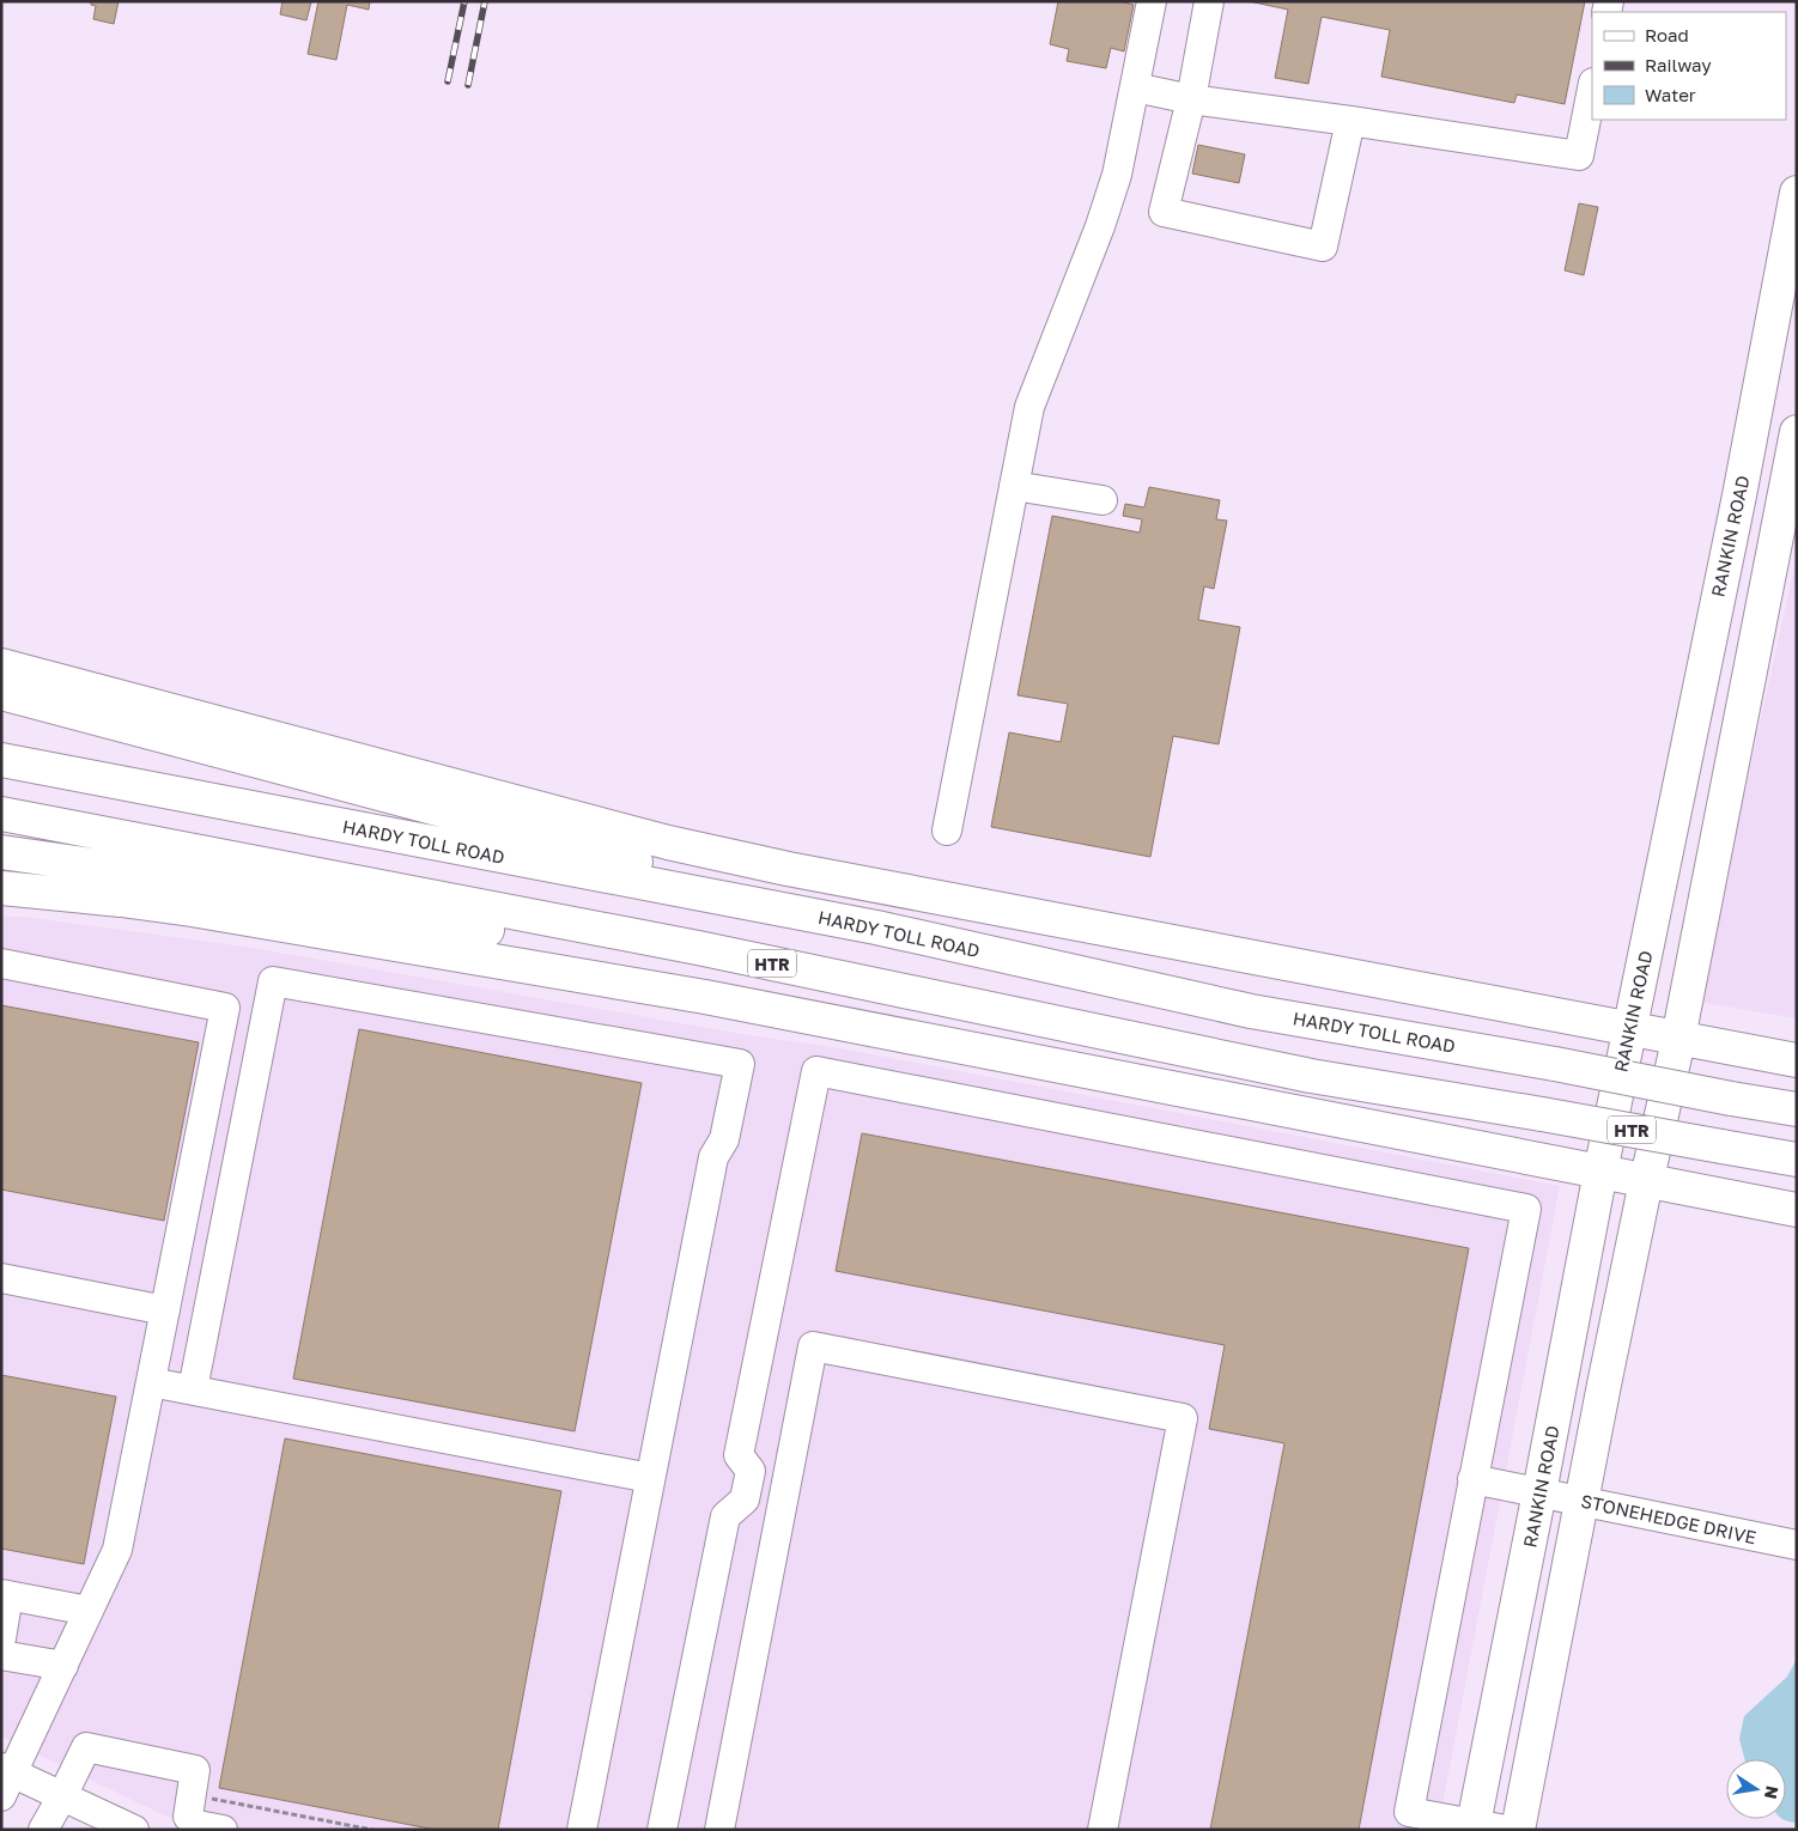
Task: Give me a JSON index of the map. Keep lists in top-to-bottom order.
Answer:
{
  "streets": {
    "main road": ["RANKIN ROAD", "HARDY TOLL ROAD", "HTR"],
    "street": ["STONEHEDGE DRIVE"]
  },
  "crossings": [
    ["RANKIN ROAD", "STONEHEDGE DRIVE"]
  ],
  "legend": ["Road", "Railway", "Water"],
  "north": "right"
}
